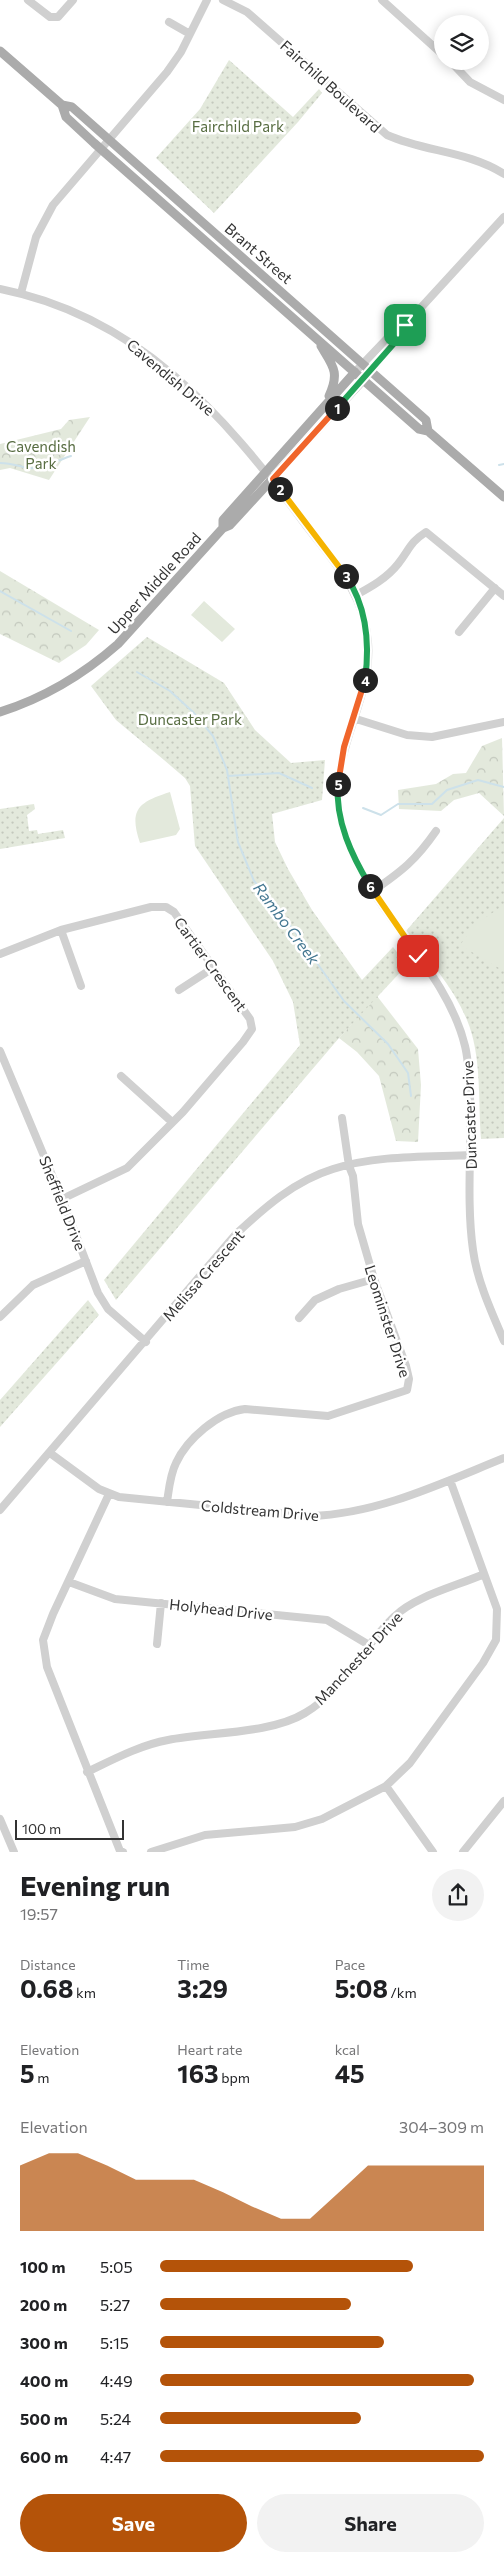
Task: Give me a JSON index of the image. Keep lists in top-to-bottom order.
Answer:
{
  "streets": {
    "main road": ["Brant Street", "Upper Middle Road"],
    "street": [
      "Fairchild Boulevard",
      "Cavendish Drive",
      "Cartier Crescent",
      "Duncaster Drive",
      "Sheffield Drive",
      "Melissa Crescent",
      "Leominster Drive",
      "Coldstream Drive",
      "Holyhead Drive",
      "Manchester Drive"
    ]
  },
  "crossings": [
    ["Brant Street", "Upper Middle Road"],
    ["Cavendish Drive", "Upper Middle Road"],
    ["Cavendish Drive", "Duncaster Drive"],
    ["Upper Middle Road", "Duncaster Drive"],
    ["Cartier Crescent", "Sheffield Drive"],
    ["Duncaster Drive", "Melissa Crescent"],
    ["Sheffield Drive", "Melissa Crescent"],
    ["Melissa Crescent", "Leominster Drive"],
    ["Melissa Crescent", "Coldstream Drive"],
    ["Leominster Drive", "Coldstream Drive"],
    ["Holyhead Drive", "Manchester Drive"]
  ],
  "water": ["Rambo Creek"],
  "parks": ["Fairchild Park", "Cavendish Park", "Duncaster Park"],
  "scale_bar": "100 m",
  "page": {
    "pins": [
      "1",
      "2",
      "3",
      "4",
      "5",
      "6"
    ],
    "scale": "100 m",
    "heading": ["Evening run", "19:57"],
    "stats": [
      ["Distance", "0.68 km"],
      ["Time", "3:29"],
      ["Pace", "5:08 /km"],
      ["Elevation", "5 m"],
      ["Heart rate", "163 bpm"],
      ["kcal", "45"]
    ],
    "chart": ["Elevation", "304–309 m"],
    "list": [
      {
        "name": "100 m",
        "note": "5:05"
      },
      {
        "name": "200 m",
        "note": "5:27"
      },
      {
        "name": "300 m",
        "note": "5:15"
      },
      {
        "name": "400 m",
        "note": "4:49"
      },
      {
        "name": "500 m",
        "note": "5:24"
      },
      {
        "name": "600 m",
        "note": "4:47"
      }
    ],
    "buttons": ["Save", "Share"]
  }
}
